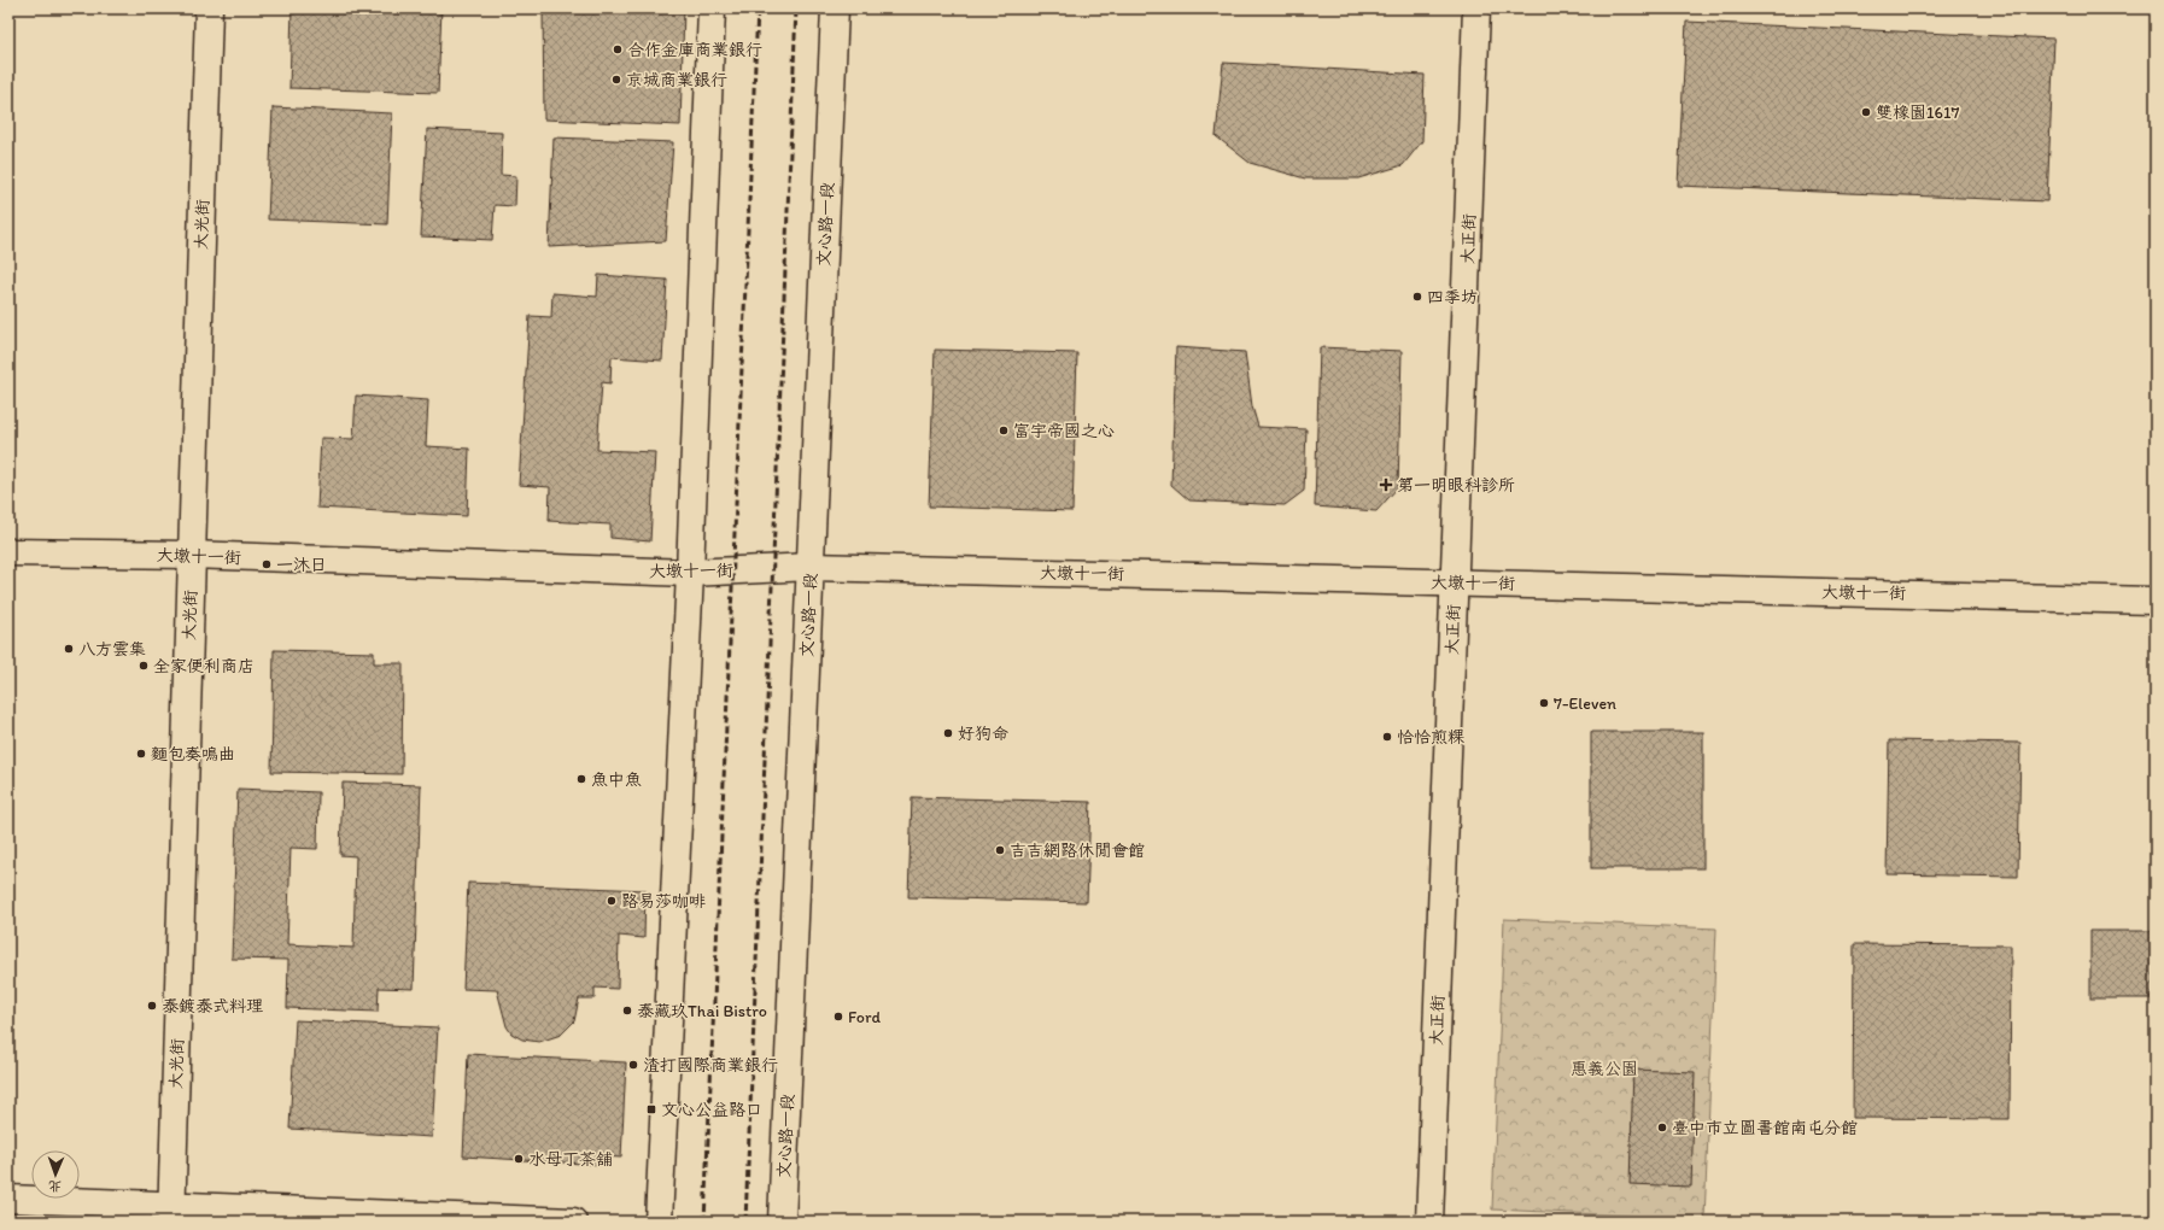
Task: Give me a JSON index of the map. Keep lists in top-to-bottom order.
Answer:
{
  "streets": {
    "street": [
      "大光街",
      "文心路一段",
      "大正街",
      "大墩十一街"
    ]
  },
  "crossings": [
    ["大光街", "大墩十一街"],
    ["文心路一段", "大墩十一街"],
    ["大正街", "大墩十一街"]
  ],
  "parks": ["惠義公園"],
  "places": {
    "other": [
      "合作金庫商業銀行",
      "京城商業銀行",
      "雙橡園1617",
      "四季坊",
      "富宇帝國之心",
      "一沐日",
      "八方雲集",
      "全家便利商店",
      "7-Eleven",
      "好狗命",
      "恰恰煎粿",
      "麵包奏鳴曲",
      "魚中魚",
      "吉吉網路休閒會館",
      "路易莎咖啡",
      "泰鍍泰式料理",
      "泰藏玖Thai Bistro",
      "Ford",
      "渣打國際商業銀行",
      "臺中市立圖書館南屯分館",
      "水母丁茶舖"
    ],
    "health": ["第一明眼科診所"],
    "transit": ["文心公益路口"]
  },
  "north": "bottom"
}
